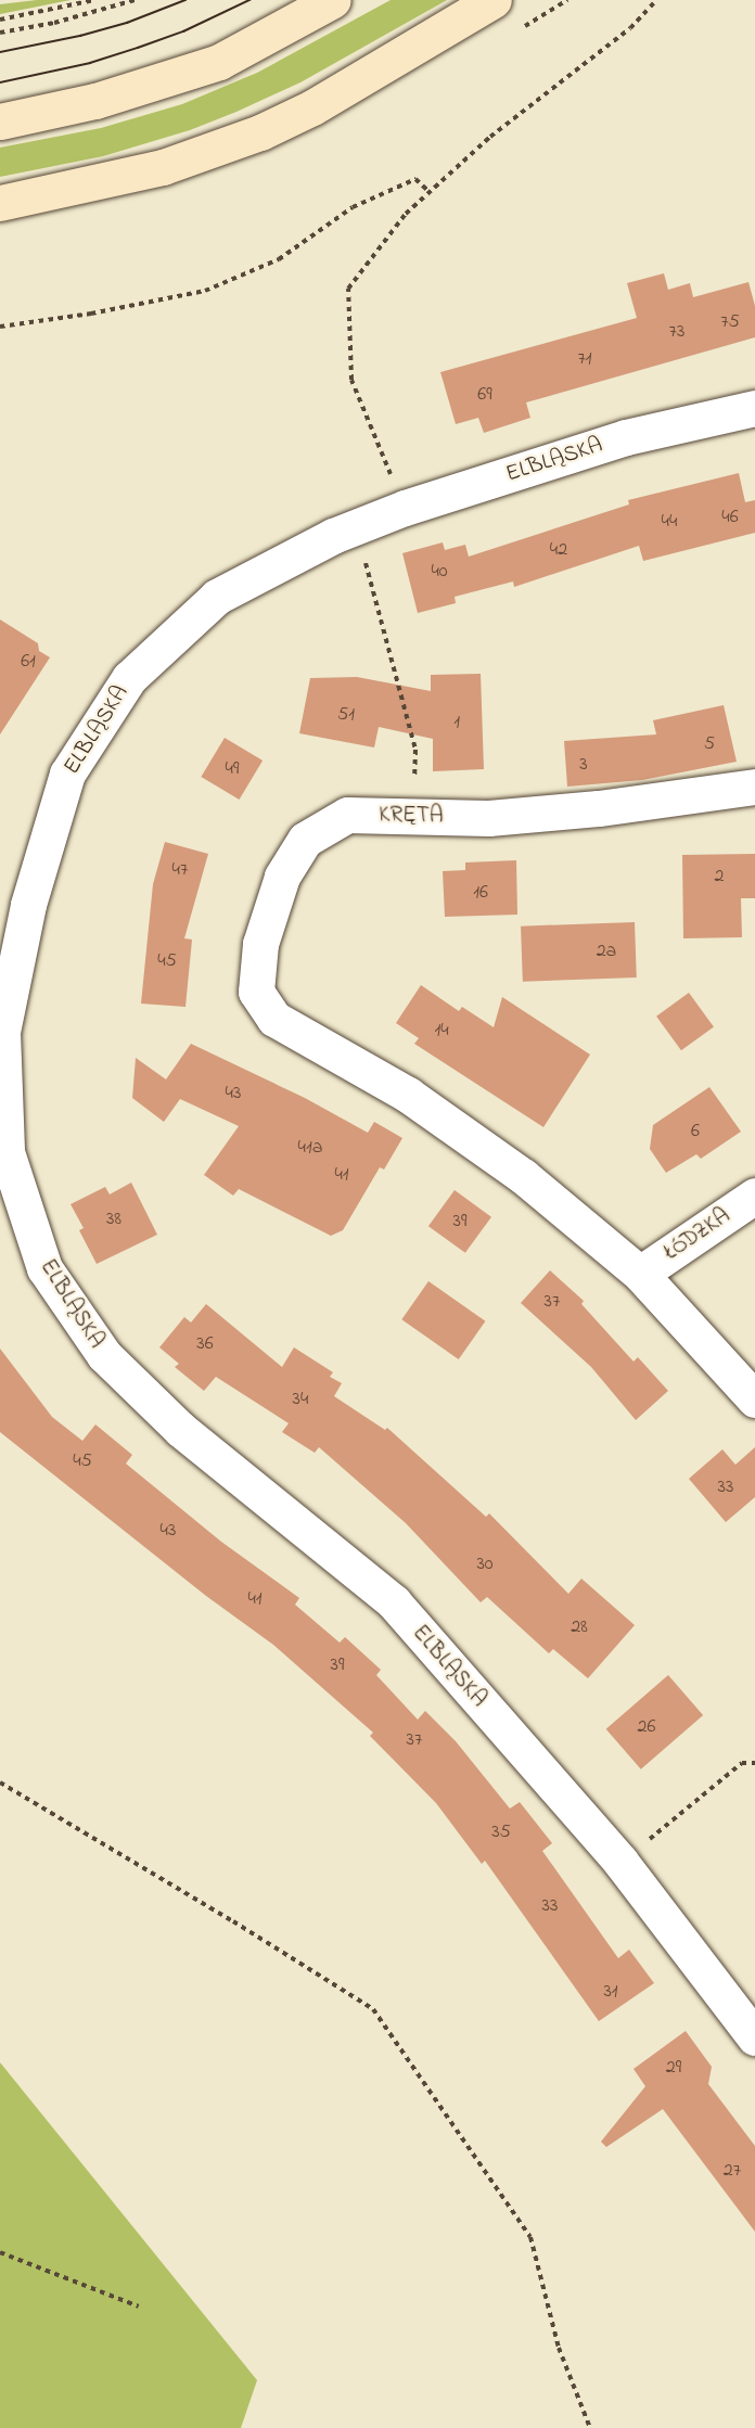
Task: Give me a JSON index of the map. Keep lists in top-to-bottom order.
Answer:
{
  "streets": {
    "street": ["ELBLĄSKA", "KRĘTA", "ŁÓDZKA"]
  },
  "crossings": [
    ["KRĘTA", "ŁÓDZKA"]
  ],
  "house_numbers": [
    "75",
    "73",
    "71",
    "69",
    "46",
    "44",
    "42",
    "40",
    "61",
    "51",
    "1",
    "5",
    "3",
    "49",
    "47",
    "2",
    "16",
    "2a",
    "45",
    "14",
    "43",
    "6",
    "41a",
    "41",
    "38",
    "39",
    "37",
    "36",
    "34",
    "45",
    "33",
    "43",
    "30",
    "41",
    "28",
    "39",
    "26",
    "37",
    "35",
    "33",
    "31",
    "29",
    "27"
  ]
}
